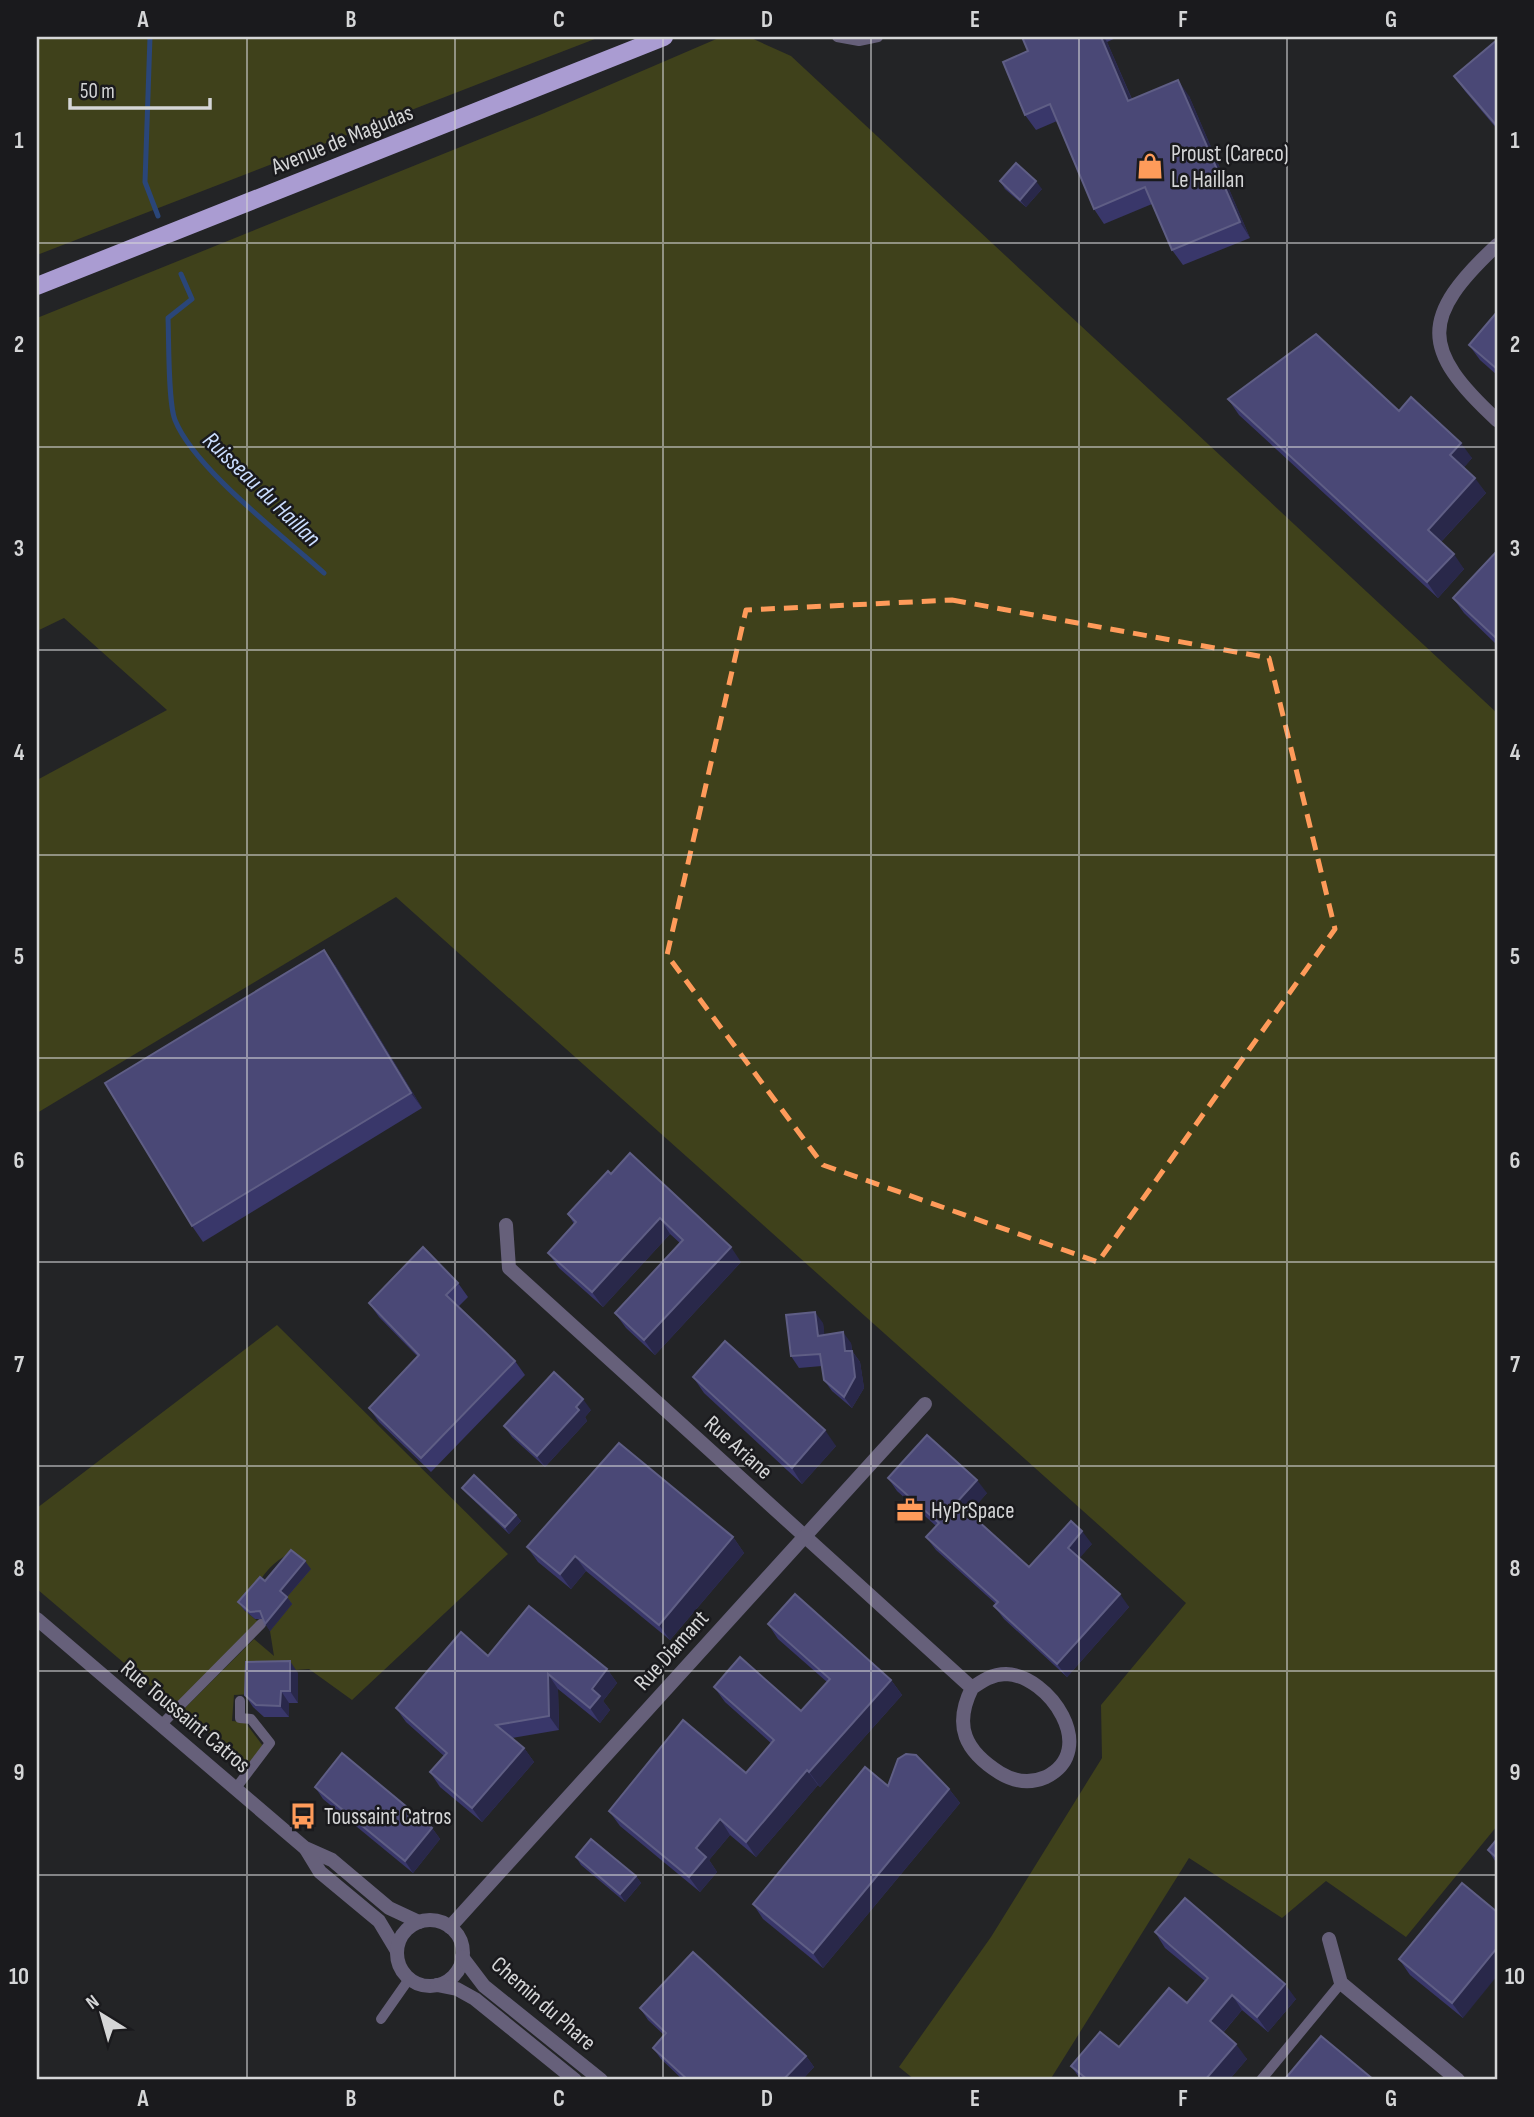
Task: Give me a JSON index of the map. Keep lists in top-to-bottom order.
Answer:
{
  "streets": {
    "main road": ["Avenue de Magudas"],
    "street": [
      "Rue Ariane",
      "Rue Diamant",
      "Rue Toussaint Catros",
      "Chemin du Phare"
    ]
  },
  "crossings": [
    ["Rue Ariane", "Rue Diamant"],
    ["Rue Diamant", "Rue Toussaint Catros"],
    ["Rue Diamant", "Chemin du Phare"],
    ["Rue Toussaint Catros", "Chemin du Phare"]
  ],
  "water": ["Ruisseau du Haillan"],
  "places": {
    "shop": ["Proust (Careco) Le Haillan"],
    "office": ["HyPrSpace"],
    "bus stop": ["Toussaint Catros"]
  },
  "scale_bar": "50 m",
  "north": "top left",
  "grid": {
    "columns": [
      "A",
      "B",
      "C",
      "D",
      "E",
      "F",
      "G"
    ],
    "rows": [
      "1",
      "2",
      "3",
      "4",
      "5",
      "6",
      "7",
      "8",
      "9",
      "10"
    ]
  }
}
